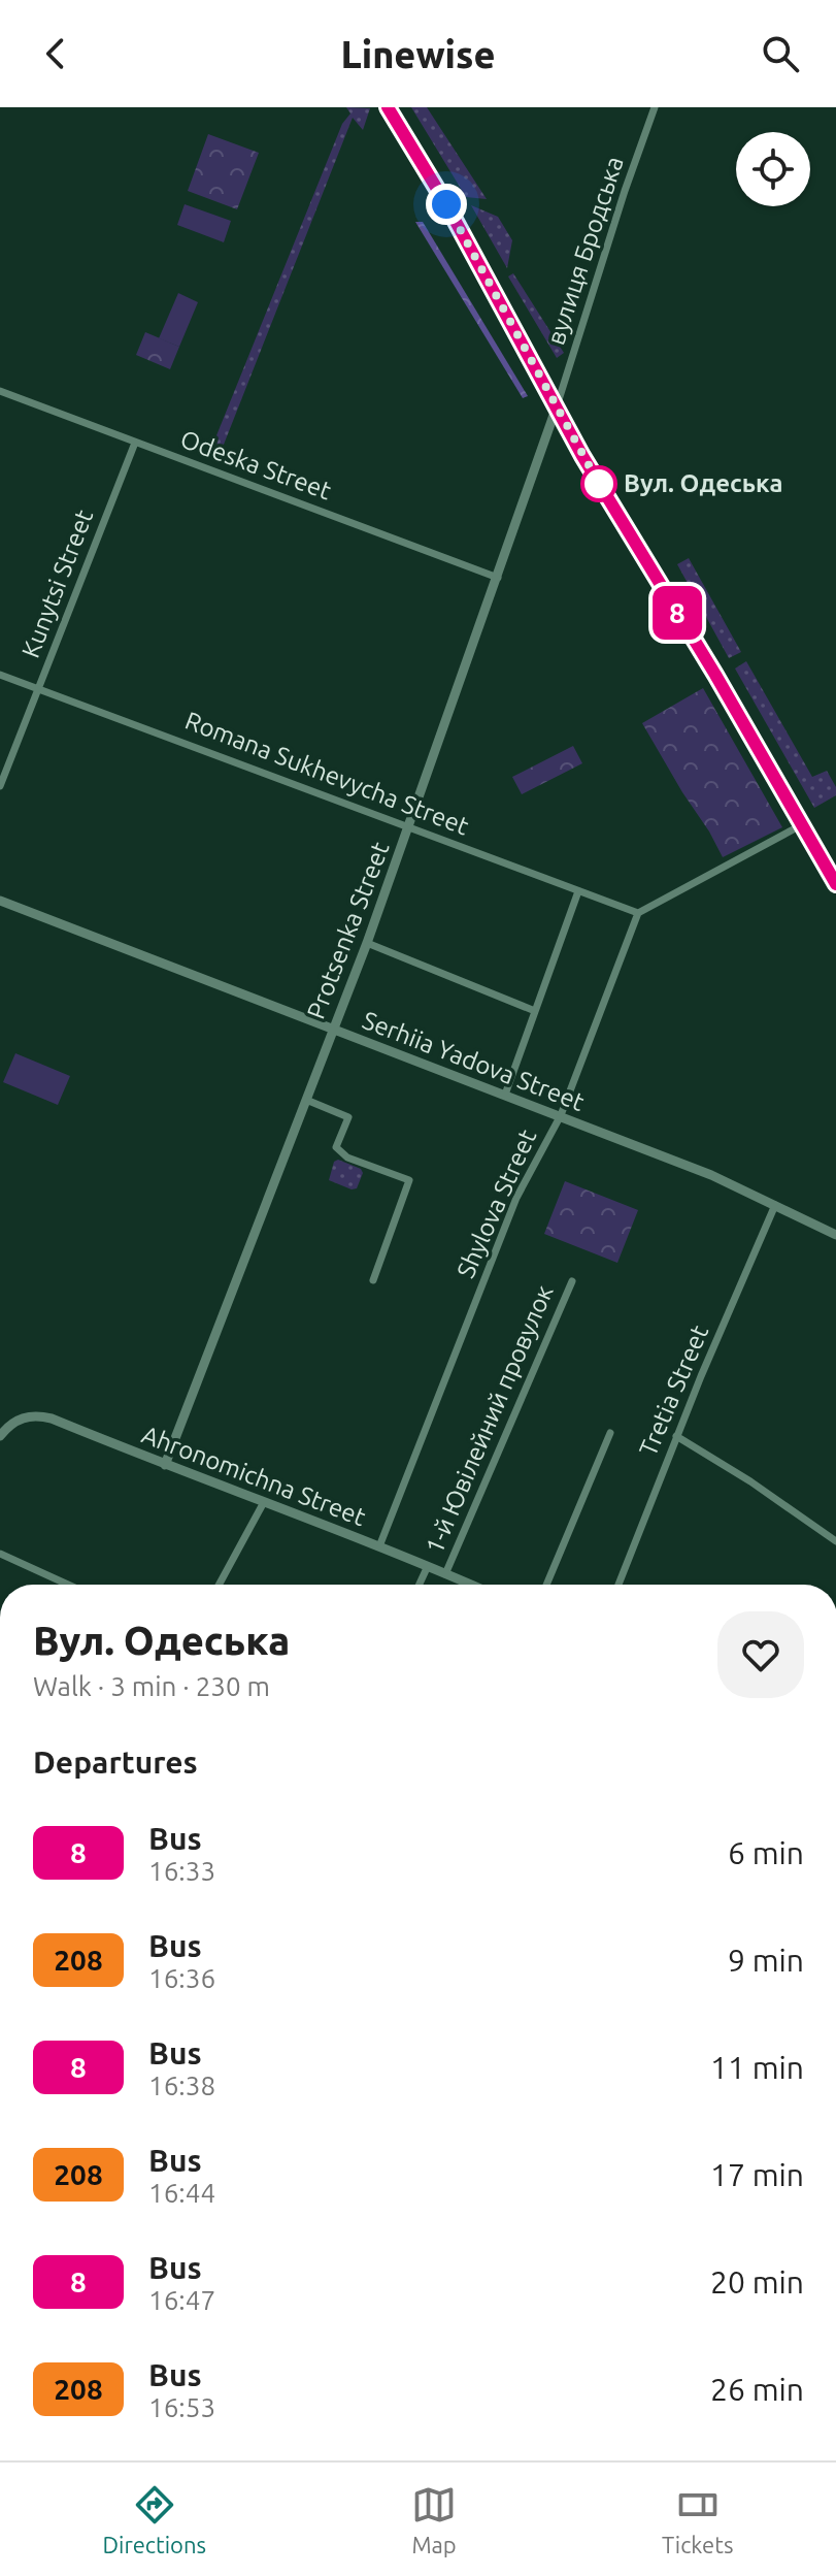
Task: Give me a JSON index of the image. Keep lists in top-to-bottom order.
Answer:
{
  "streets": {
    "street": [
      "вулиця Бродська",
      "Odeska Street",
      "Kunytsi Street",
      "Romana Sukhevycha Street",
      "Protsenka Street",
      "Serhiia Yadova Street",
      "Shylova Street",
      "Tretia Street",
      "1-й Ювілейний провулок",
      "Ahronomichna Street"
    ]
  },
  "crossings": [
    ["вулиця Бродська", "Protsenka Street"],
    ["Odeska Street", "Kunytsi Street"],
    ["Odeska Street", "Protsenka Street"],
    ["Kunytsi Street", "Romana Sukhevycha Street"],
    ["Romana Sukhevycha Street", "Protsenka Street"],
    ["Romana Sukhevycha Street", "Shylova Street"],
    ["Protsenka Street", "Serhiia Yadova Street"],
    ["Protsenka Street", "Ahronomichna Street"],
    ["Serhiia Yadova Street", "Shylova Street"],
    ["Serhiia Yadova Street", "Tretia Street"],
    ["Shylova Street", "Ahronomichna Street"],
    ["1-й Ювілейний провулок", "Ahronomichna Street"]
  ],
  "places": ["Вул. Одеська"],
  "lines": ["bus line 8"],
  "page": {
    "header": "Linewise",
    "on_map": "8",
    "heading": [
      ["Вул. Одеська", "Walk · 3 min · 230 m"],
      "Departures"
    ],
    "list": [
      {
        "mark": "8",
        "name": "Bus",
        "note": "16:33",
        "value": "6 min"
      },
      {
        "mark": "208",
        "name": "Bus",
        "note": "16:36",
        "value": "9 min"
      },
      {
        "mark": "8",
        "name": "Bus",
        "note": "16:38",
        "value": "11 min"
      },
      {
        "mark": "208",
        "name": "Bus",
        "note": "16:44",
        "value": "17 min"
      },
      {
        "mark": "8",
        "name": "Bus",
        "note": "16:47",
        "value": "20 min"
      },
      {
        "mark": "208",
        "name": "Bus",
        "note": "16:53",
        "value": "26 min"
      }
    ],
    "tabs": ["Directions", "Map", "Tickets"]
  }
}
